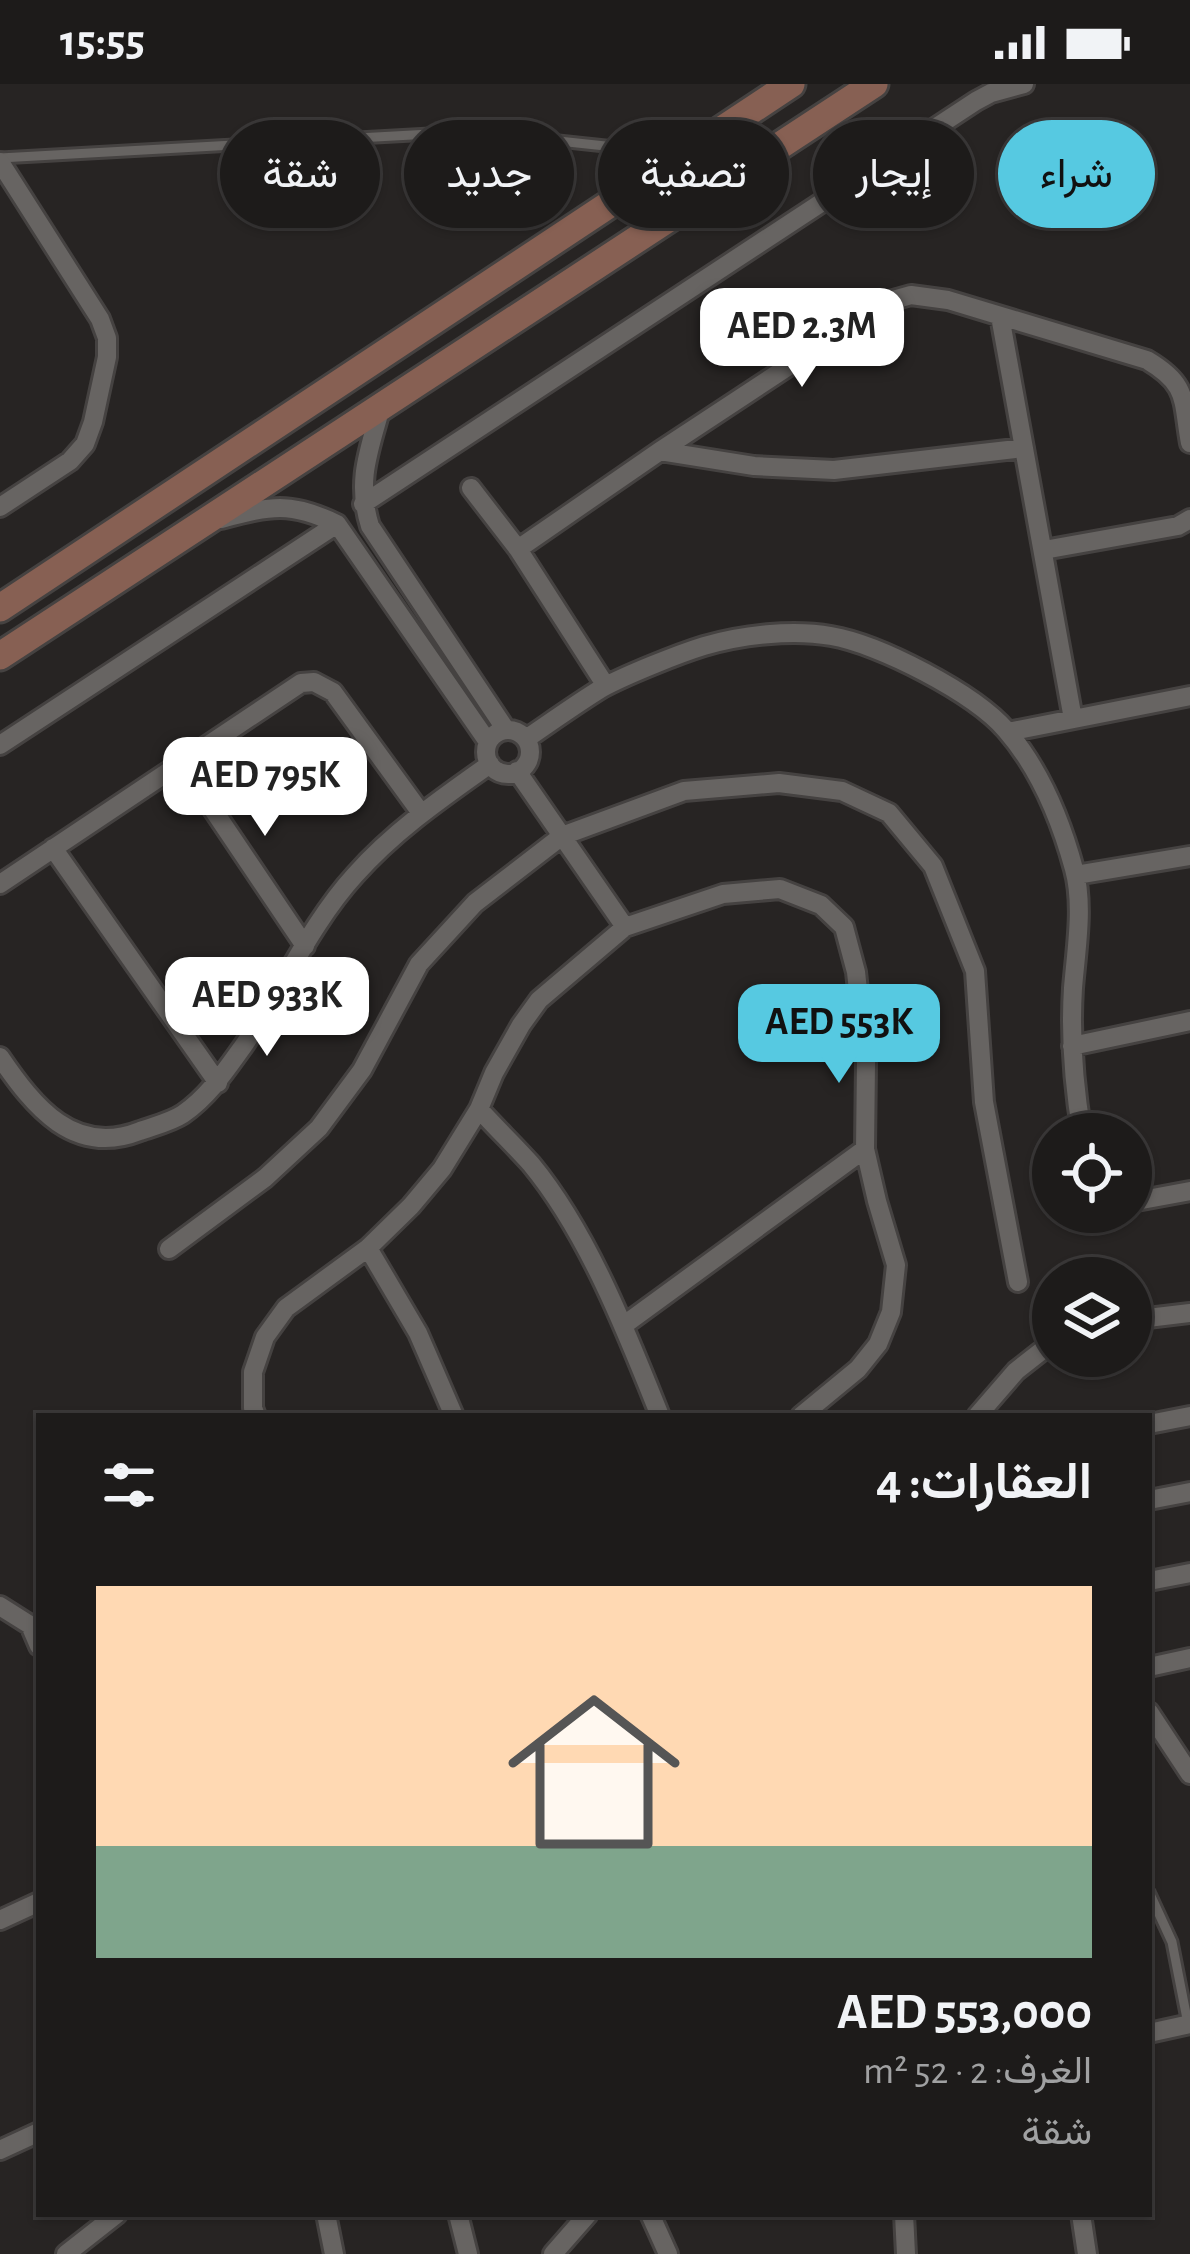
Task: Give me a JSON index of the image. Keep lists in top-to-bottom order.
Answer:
{
  "page": {
    "status": "15:55",
    "chip": [
      "شراء",
      "إيجار",
      "تصفية",
      "جديد",
      "شقة"
    ],
    "price": [
      "AED 2.3M",
      "AED 795K",
      "AED 933K",
      "AED 553K"
    ],
    "heading": "العقارات: 4",
    "list": [
      {
        "name": "AED 553,000",
        "note": "الغرف: 2 · 52 m² · شقة"
      }
    ]
  }
}
